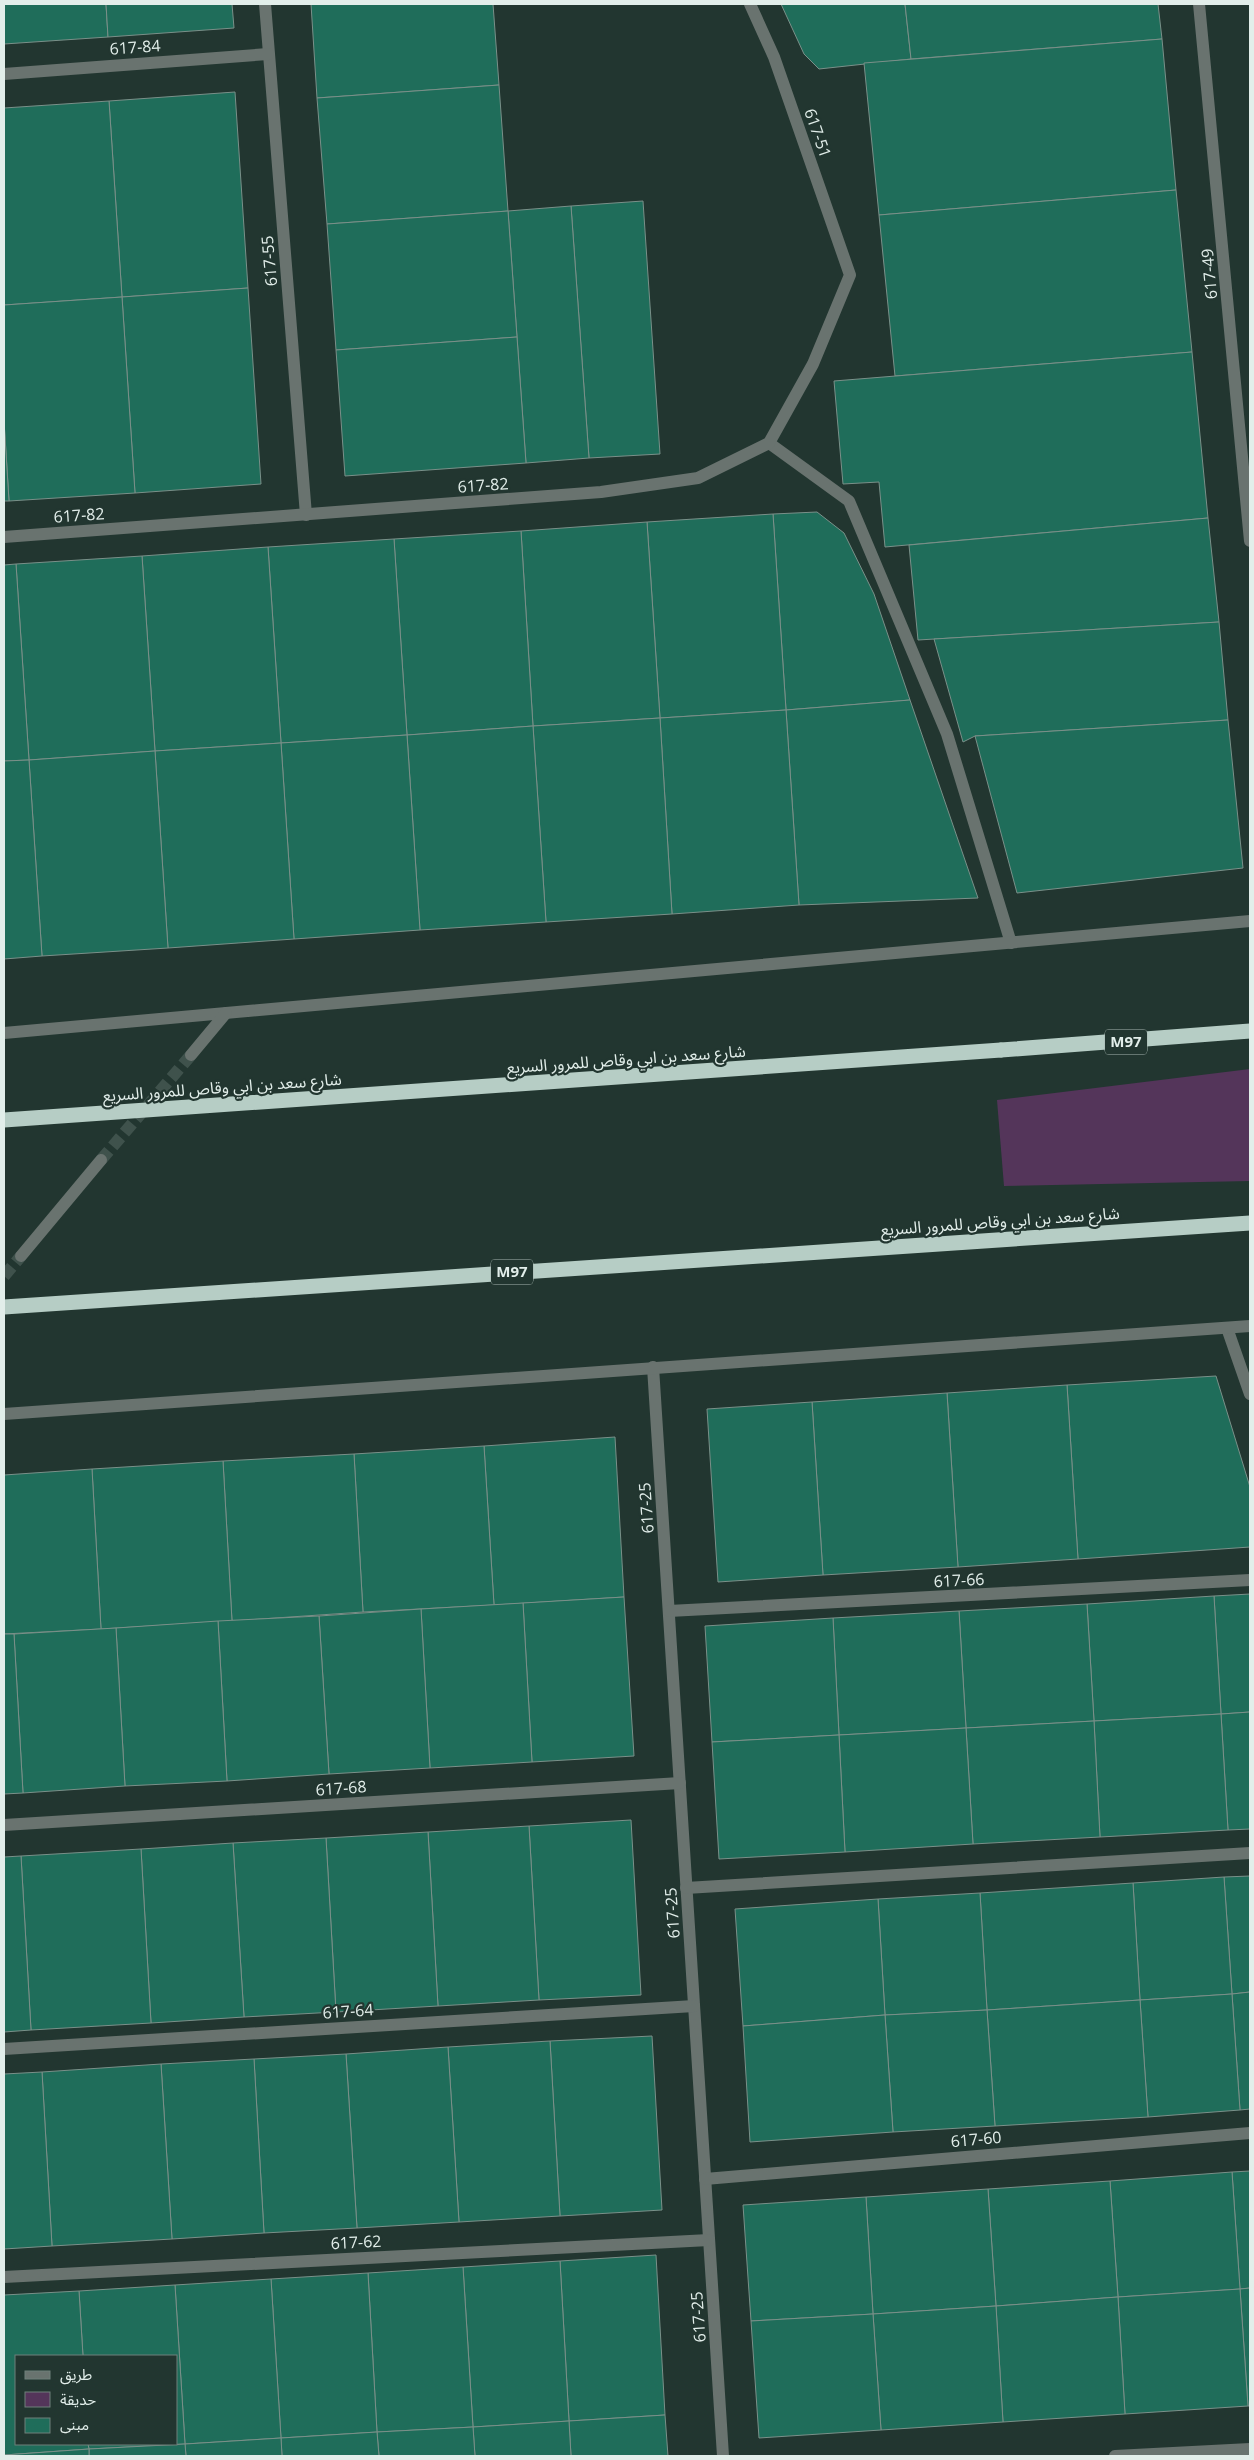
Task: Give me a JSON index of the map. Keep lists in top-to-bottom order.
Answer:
{
  "streets": {
    "highway": ["M97", "شارع سعد بن ابي وقاص للمرور السريع"],
    "street": [
      "617-84",
      "617-51",
      "617-55",
      "617-49",
      "617-82",
      "617-25",
      "617-66",
      "617-68",
      "617-64",
      "617-60",
      "617-62"
    ]
  },
  "crossings": [
    ["617-84", "617-55"],
    ["617-51", "617-82"],
    ["617-55", "617-82"],
    ["617-25", "617-66"],
    ["617-25", "617-68"],
    ["617-25", "617-64"],
    ["617-25", "617-60"],
    ["617-25", "617-62"]
  ],
  "legend": ["طريق", "حديقة", "مبنى"]
}
